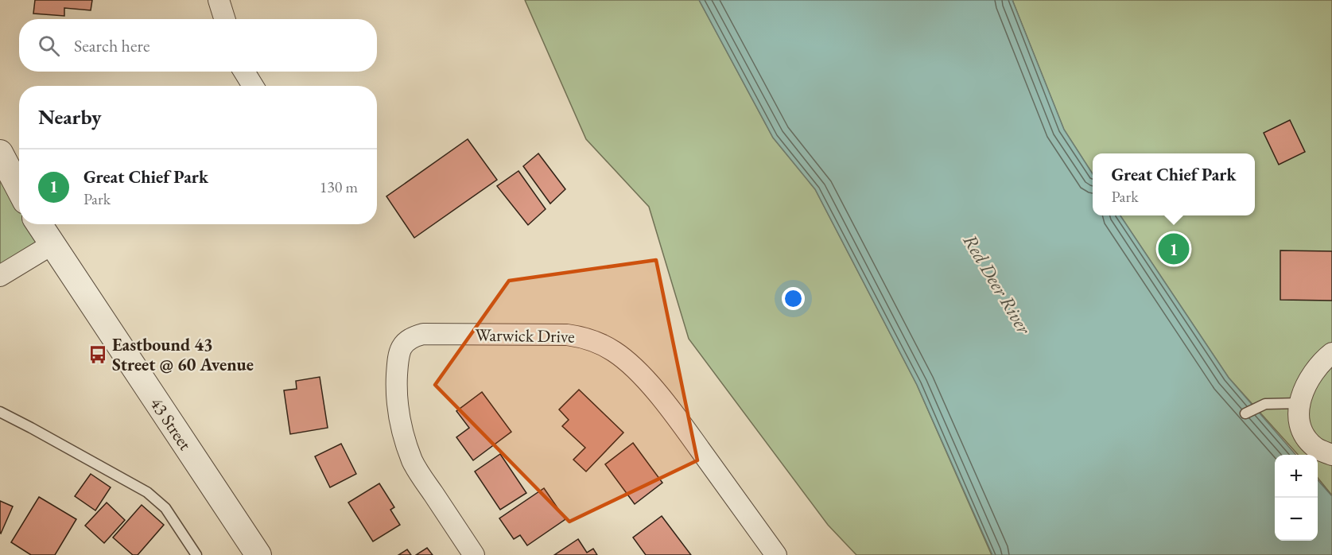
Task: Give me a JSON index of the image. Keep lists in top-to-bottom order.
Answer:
{
  "streets": {
    "street": ["Warwick Drive", "43 Street"]
  },
  "water": ["Red Deer River"],
  "places": {
    "bus stop": ["Eastbound 43 Street @ 60 Avenue"]
  },
  "page": {
    "search": "Search here",
    "heading": "Nearby",
    "list": [
      {
        "mark": "1",
        "name": "Great Chief Park",
        "note": "Park",
        "value": "130 m"
      }
    ],
    "popup": ["Great Chief Park", "Park"],
    "pins": "1",
    "map_buttons": ["+", "−"]
  }
}
